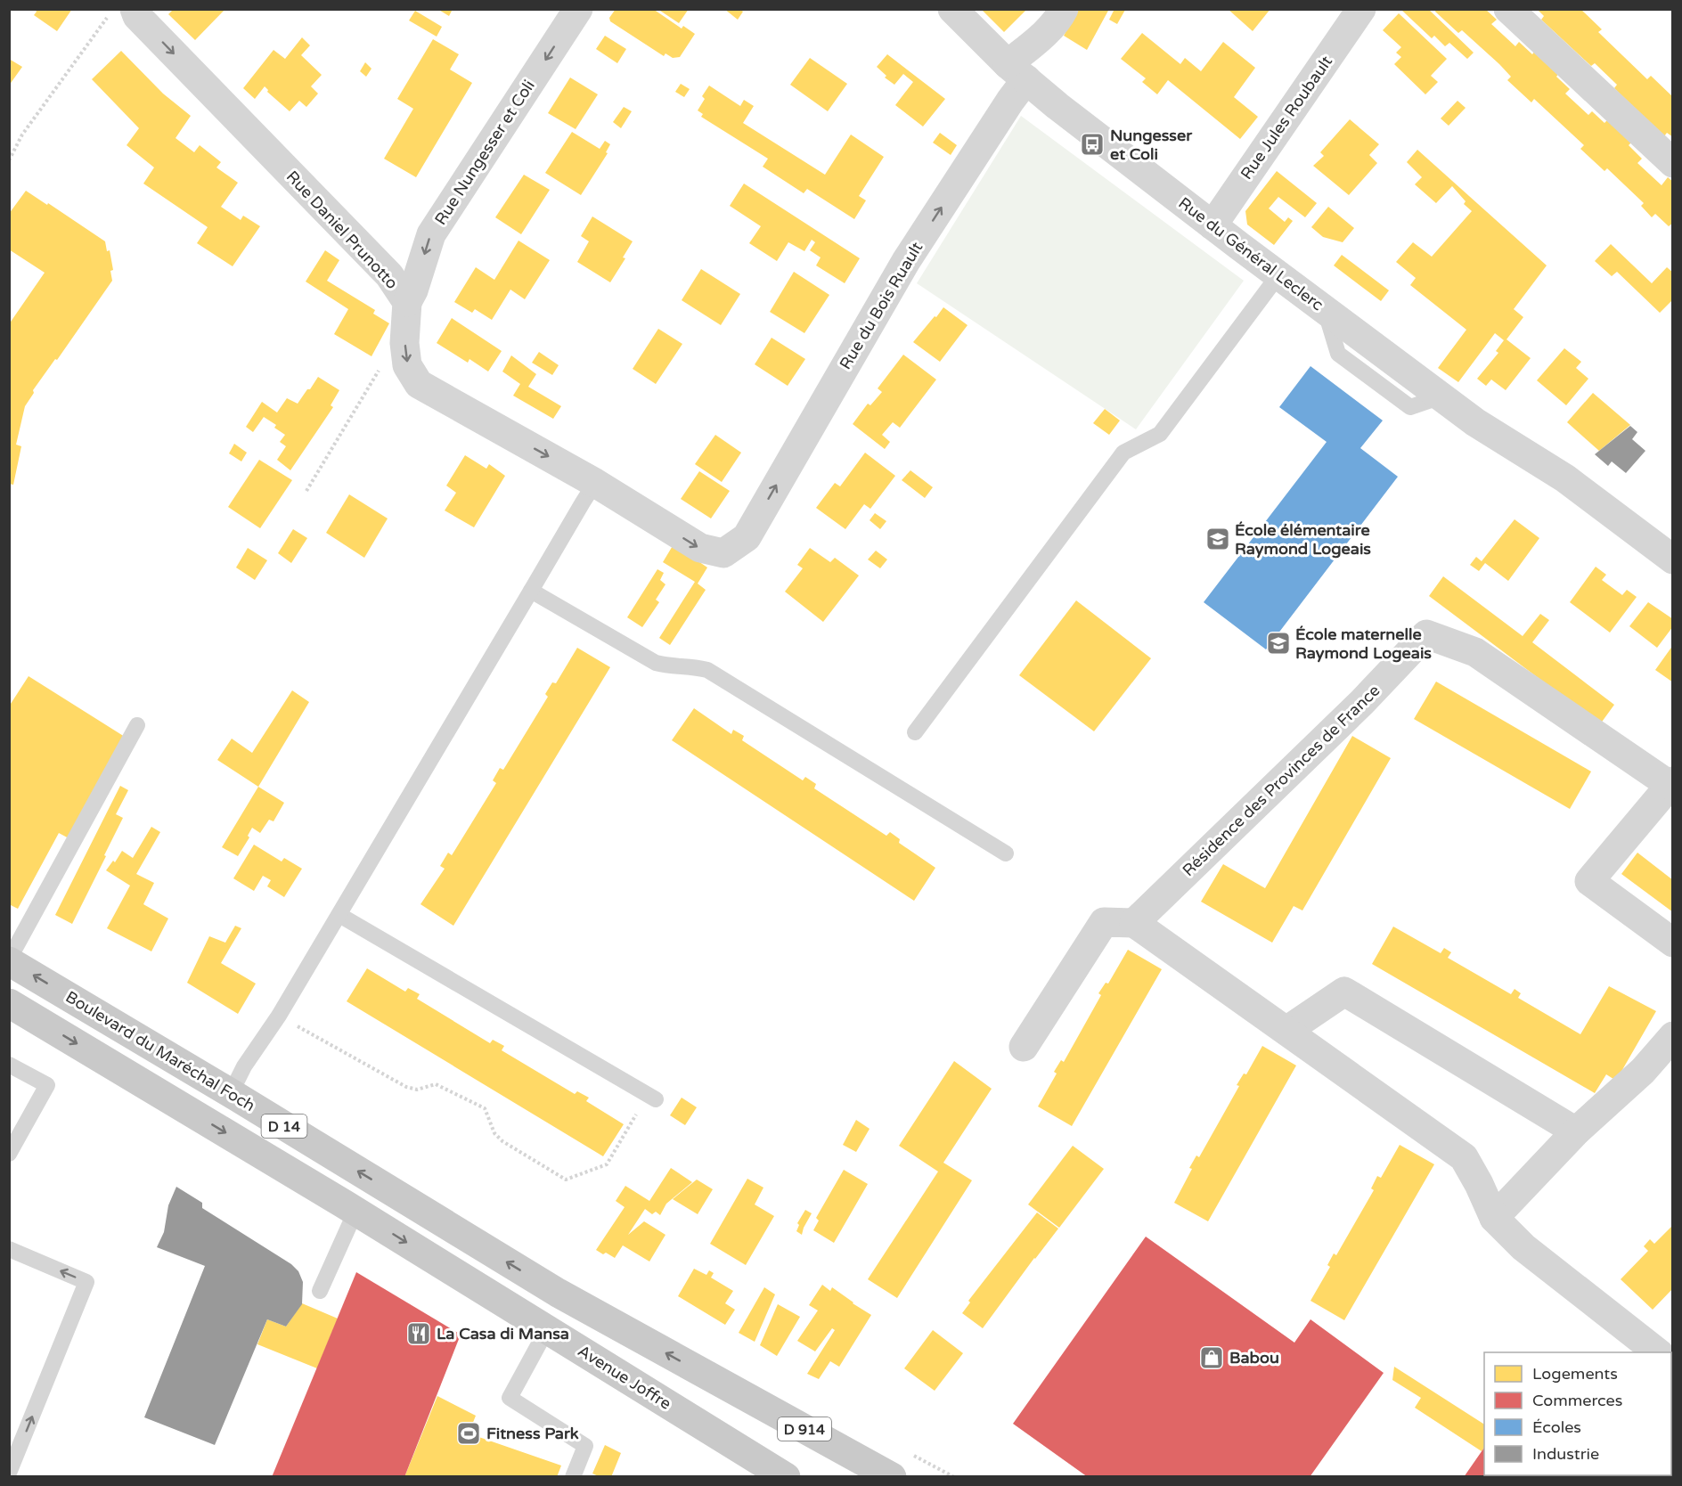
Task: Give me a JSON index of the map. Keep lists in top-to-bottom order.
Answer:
{
  "streets": {
    "main road": [
      "Boulevard du Maréchal Foch",
      "D 14",
      "Avenue Joffre",
      "D 914"
    ],
    "street": [
      "Rue Jules Roubault",
      "Rue Nungesser et Coli",
      "Rue Daniel Prunotto",
      "Rue du Général Leclerc",
      "Rue du Bois Ruault",
      "Résidence des Provinces de France"
    ]
  },
  "crossings": [
    ["Rue Jules Roubault", "Rue du Général Leclerc"],
    ["Rue Nungesser et Coli", "Rue Daniel Prunotto"],
    ["Rue Daniel Prunotto", "Rue du Bois Ruault"],
    ["Rue du Général Leclerc", "Rue du Bois Ruault"],
    ["Boulevard du Maréchal Foch", "D 914"]
  ],
  "one_way": ["Rue Nungesser et Coli", "Rue Daniel Prunotto", "Rue du Bois Ruault"],
  "places": {
    "bus stop": ["Nungesser et Coli"],
    "school or university": ["École élémentaire Raymond Logeais", "École maternelle Raymond Logeais"],
    "restaurant": ["La Casa di Mansa"],
    "shop": ["Babou"],
    "sports": ["Fitness Park"]
  },
  "legend": [
    "Logements",
    "Commerces",
    "Écoles",
    "Industrie"
  ]
}
